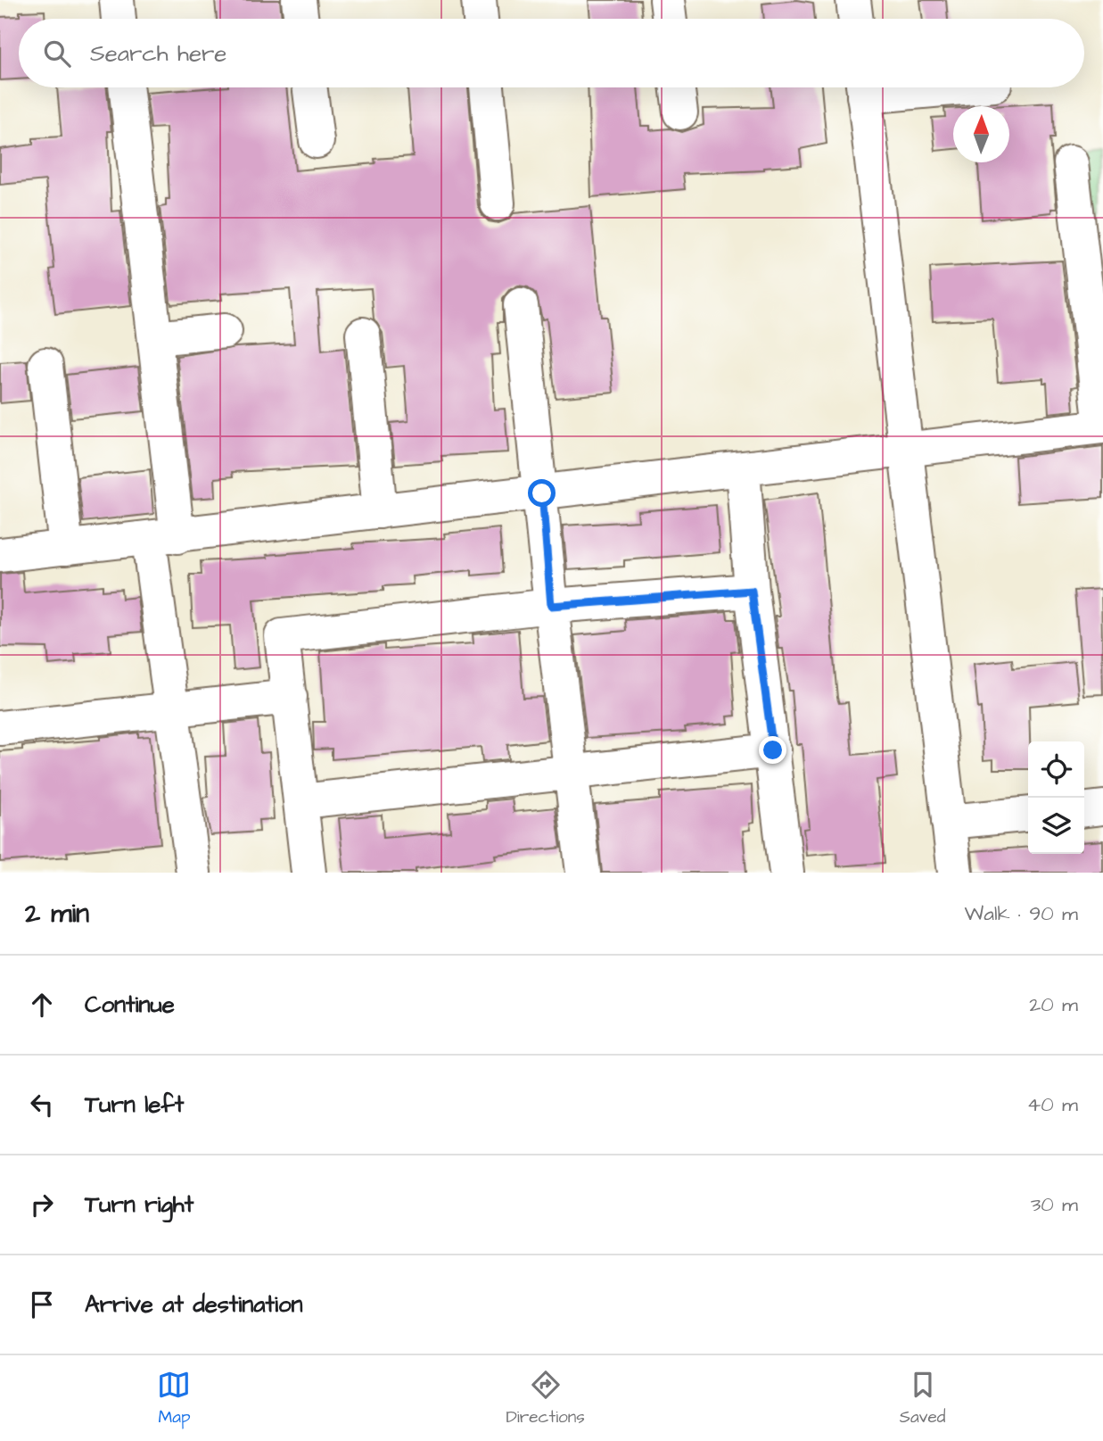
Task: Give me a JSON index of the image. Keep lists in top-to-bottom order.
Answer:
{
  "north": "top",
  "page": {
    "search": "Search here",
    "heading": ["2 min", "Walk · 90 m"],
    "list": [
      ["Continue", "20 m"],
      ["Turn left", "40 m"],
      ["Turn right", "30 m"],
      "Arrive at destination"
    ],
    "nav": ["Map", "Directions", "Saved"]
  }
}
